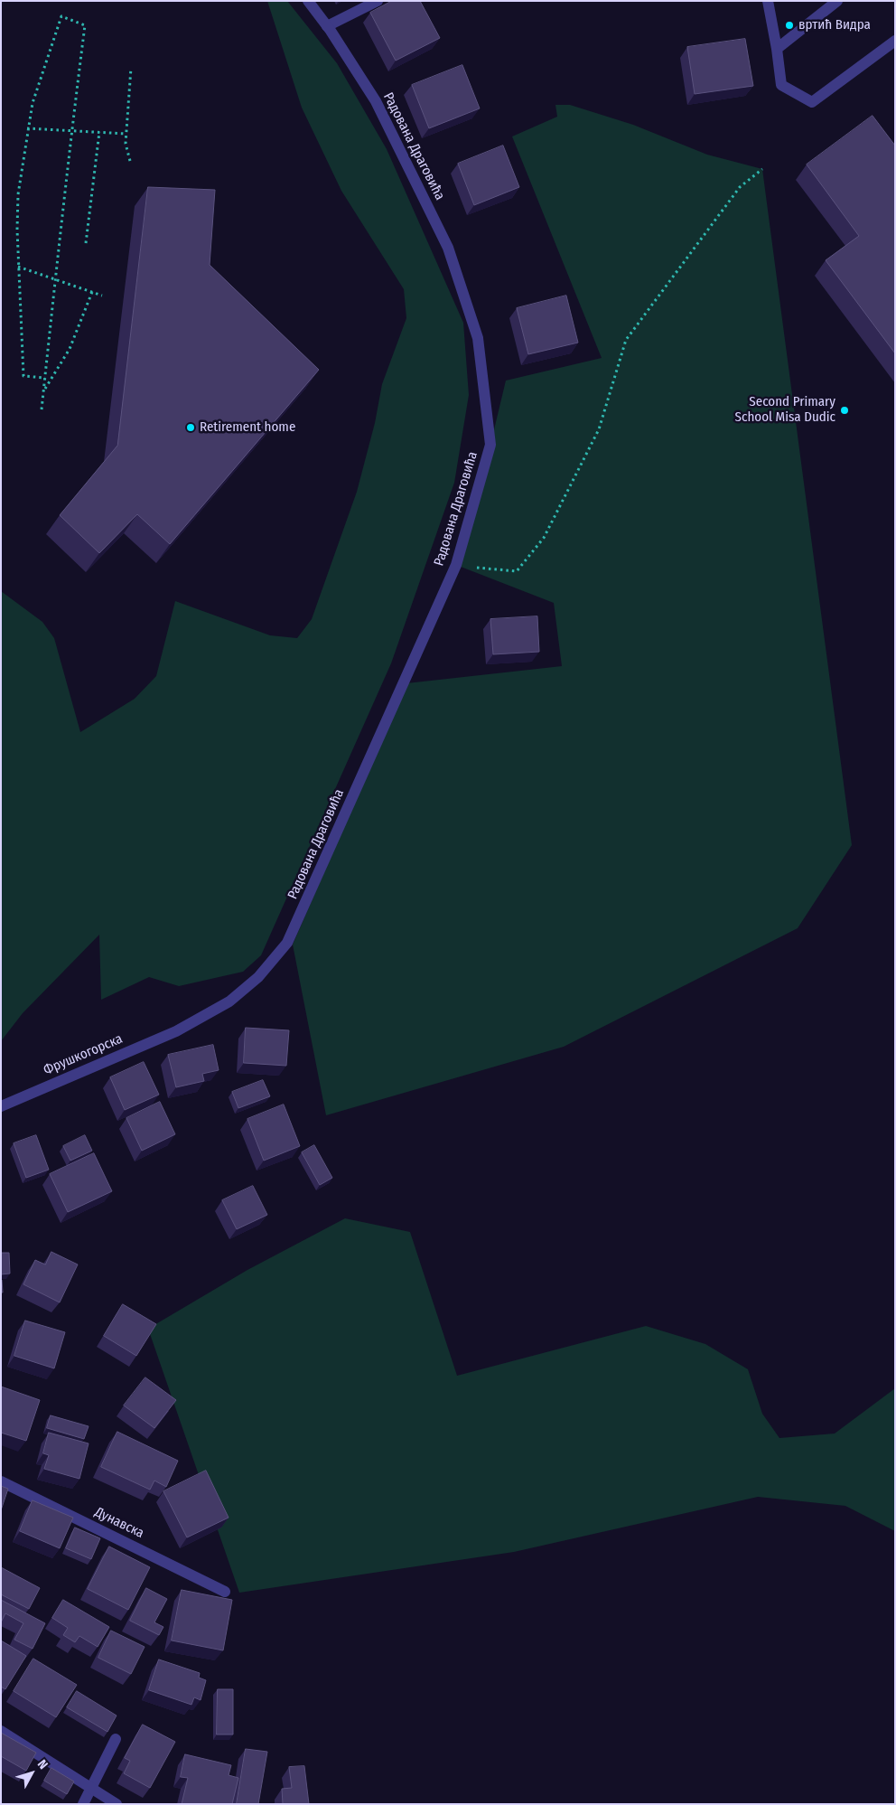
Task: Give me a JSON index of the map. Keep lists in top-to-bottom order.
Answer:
{
  "streets": {
    "street": ["Радована Драговића", "Фрушкогорска", "Дунавска"]
  },
  "crossings": [
    ["Радована Драговића", "Фрушкогорска"]
  ],
  "places": ["вртић Видра", "Second Primary School Misa Dudic", "Retirement home"],
  "north": "top right"
}
